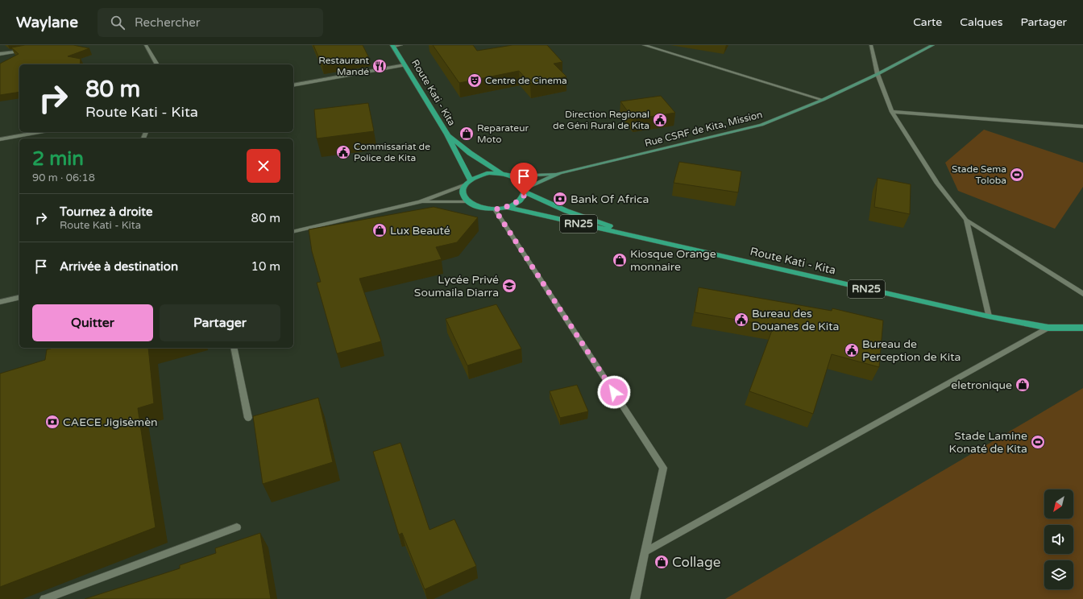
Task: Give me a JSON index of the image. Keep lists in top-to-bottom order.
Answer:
{
  "streets": {
    "main road": ["Route Kati - Kita", "Rue CSRF de Kita, Mission", "RN25"]
  },
  "crossings": [
    ["Route Kati - Kita", "RN25"],
    ["Rue CSRF de Kita, Mission", "RN25"]
  ],
  "places": {
    "restaurant": ["Restaurant Mandé"],
    "theatre": ["Centre de Cinema"],
    "public building": [
      "Direction Regional de Géni Rural de Kita",
      "Commissariat de Police de Kita",
      "Bureau des Douanes de Kita",
      "Bureau de Perception de Kita"
    ],
    "shop": [
      "Reparateur Moto",
      "Lux Beauté",
      "Kiosque Orange monnaire",
      "eletronique",
      "Collage"
    ],
    "sports": ["Stade Sema Toloba", "Stade Lamine Konaté de Kita"],
    "bank": ["Bank Of Africa", "CAECE Jigisèmèn"],
    "school or university": ["Lycée Privé Soumaila Diarra"]
  },
  "north": "bottom left",
  "page": {
    "header": "Waylane",
    "search": "Rechercher",
    "nav": ["Carte", "Calques", "Partager"],
    "turn": ["80 m", "Route Kati - Kita"],
    "heading": ["2 min", "90 m · 06:18"],
    "list": [
      {
        "name": "Tournez à droite",
        "note": "Route Kati - Kita",
        "value": "80 m"
      },
      {
        "name": "Arrivée à destination",
        "value": "10 m"
      }
    ],
    "buttons": ["Quitter", "Partager"]
  }
}
